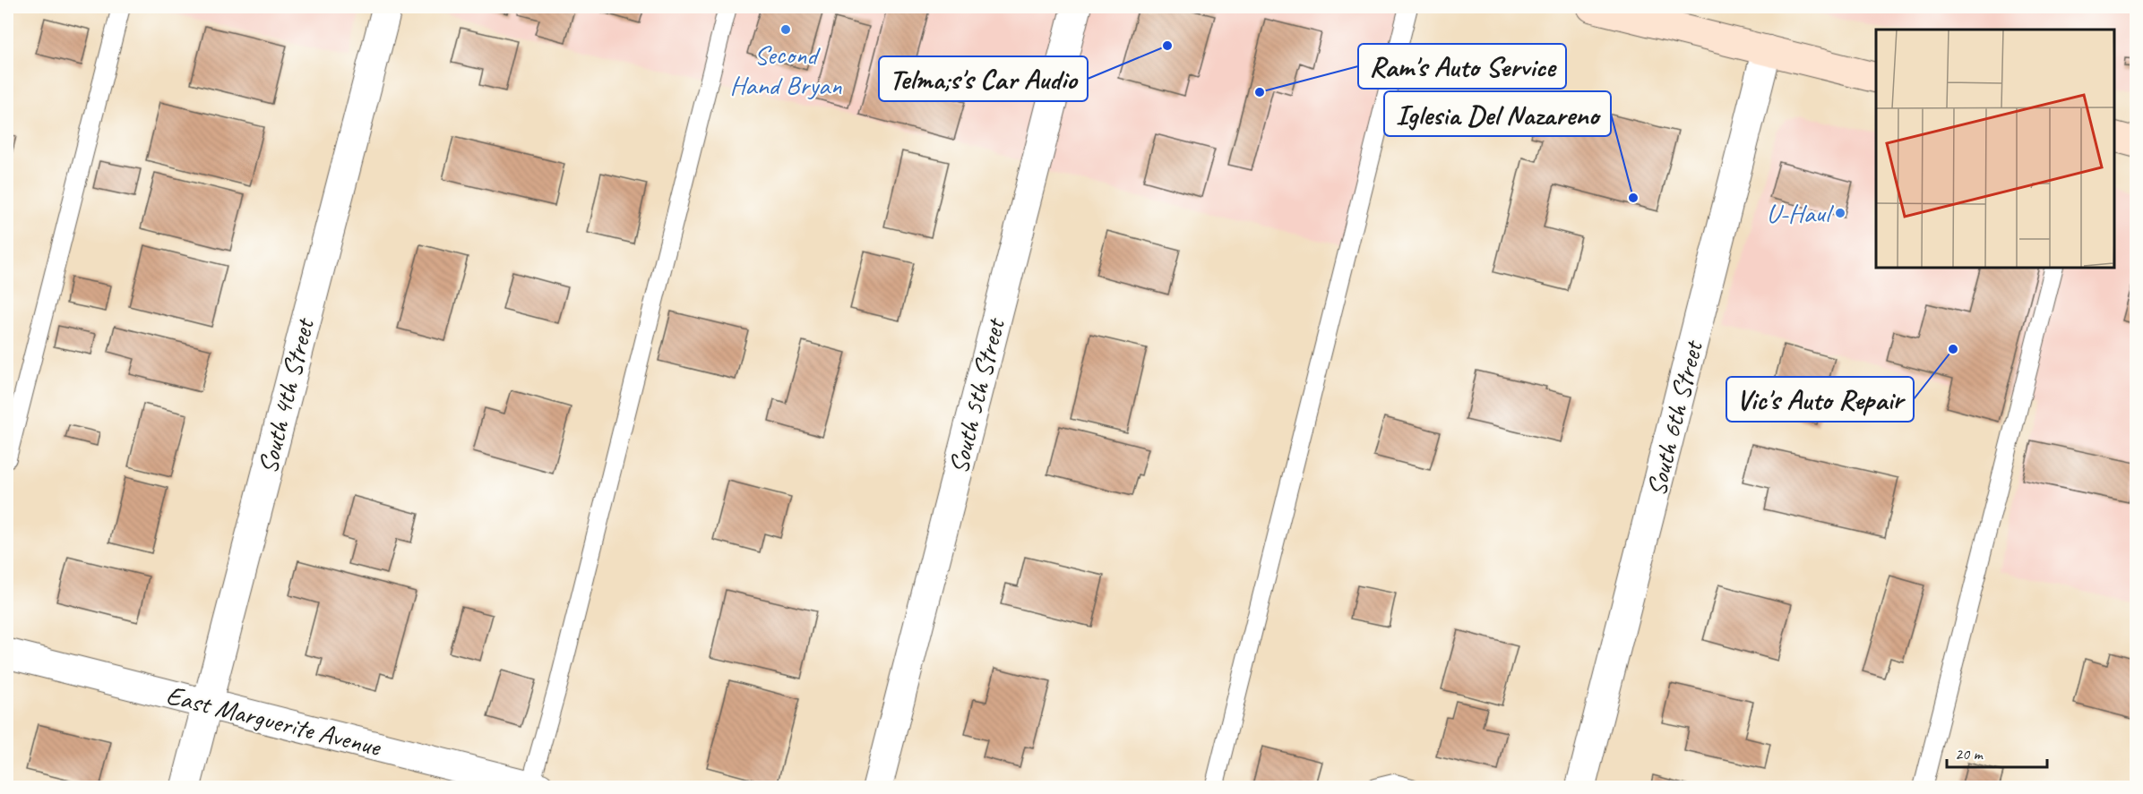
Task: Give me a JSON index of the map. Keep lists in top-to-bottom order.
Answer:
{
  "streets": {
    "street": [
      "South 4th Street",
      "South 5th Street",
      "South 6th Street",
      "East Marguerite Avenue"
    ]
  },
  "crossings": [
    ["South 4th Street", "East Marguerite Avenue"]
  ],
  "places": [
    "Second Hand Bryan",
    "Telma;s's Car Audio",
    "Ram's Auto Service",
    "Iglesia Del Nazareno",
    "U-Haul",
    "Vic's Auto Repair"
  ],
  "scale_bar": "20 m"
}
